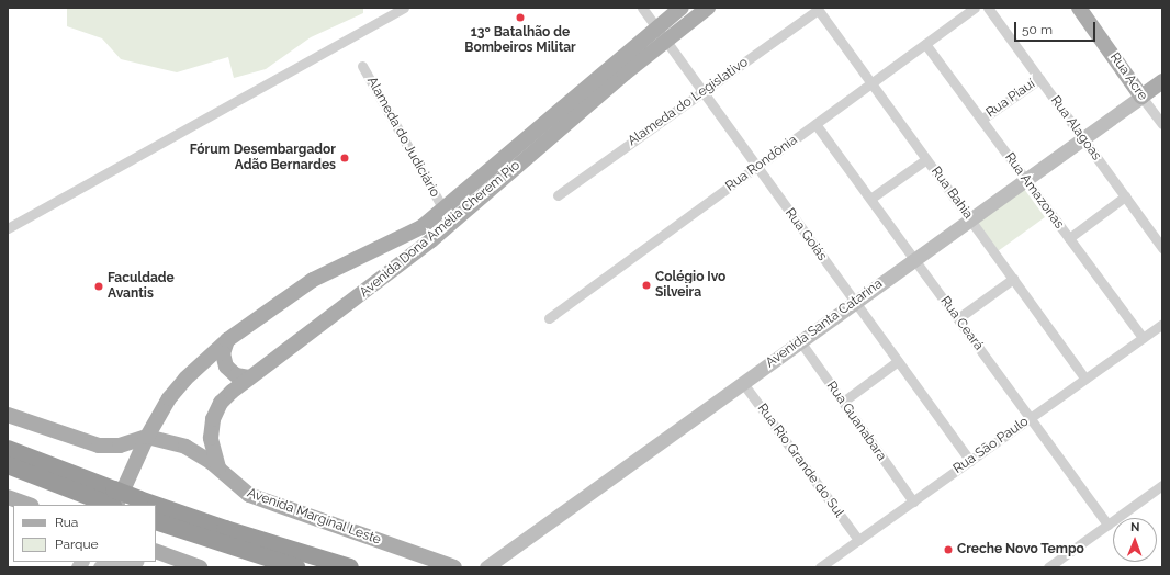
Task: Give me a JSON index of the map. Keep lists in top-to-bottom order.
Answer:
{
  "streets": {
    "main road": [
      "Rua Acre",
      "Avenida Dona Amélia Cherem Pio",
      "Avenida Santa Catarina",
      "Avenida Marginal Leste"
    ],
    "street": [
      "Rua Piauí",
      "Alameda do Legislativo",
      "Rua Alagoas",
      "Alameda do Judiciário",
      "Rua Rondônia",
      "Rua Amazonas",
      "Rua Bahia",
      "Rua Goiás",
      "Rua Ceará",
      "Rua Guanabara",
      "Rua São Paulo",
      "Rua Rio Grande do Sul"
    ]
  },
  "crossings": [
    ["Rua Acre", "Avenida Santa Catarina"],
    ["Rua Piauí", "Rua Alagoas"],
    ["Rua Piauí", "Rua Amazonas"],
    ["Alameda do Legislativo", "Rua Bahia"],
    ["Alameda do Legislativo", "Rua Goiás"],
    ["Rua Alagoas", "Avenida Santa Catarina"],
    ["Alameda do Judiciário", "Avenida Dona Amélia Cherem Pio"],
    ["Rua Rondônia", "Rua Amazonas"],
    ["Rua Rondônia", "Rua Bahia"],
    ["Rua Rondônia", "Rua Goiás"],
    ["Rua Rondônia", "Rua Ceará"],
    ["Rua Amazonas", "Avenida Santa Catarina"],
    ["Rua Amazonas", "Rua São Paulo"],
    ["Rua Bahia", "Avenida Santa Catarina"],
    ["Rua Bahia", "Rua São Paulo"],
    ["Avenida Dona Amélia Cherem Pio", "Rua Goiás"],
    ["Avenida Dona Amélia Cherem Pio", "Avenida Marginal Leste"],
    ["Rua Goiás", "Avenida Santa Catarina"],
    ["Rua Goiás", "Rua São Paulo"],
    ["Avenida Santa Catarina", "Rua Ceará"],
    ["Avenida Santa Catarina", "Rua Guanabara"],
    ["Avenida Santa Catarina", "Rua Rio Grande do Sul"],
    ["Rua Ceará", "Rua São Paulo"],
    ["Rua Guanabara", "Rua São Paulo"],
    ["Rua São Paulo", "Rua Rio Grande do Sul"]
  ],
  "places": [
    "13º Batalhão de Bombeiros Militar",
    "Fórum Desembargador Adão Bernardes",
    "Colégio Ivo Silveira",
    "Faculdade Avantis",
    "Creche Novo Tempo"
  ],
  "legend": ["Rua", "Parque"],
  "scale_bar": "50 m",
  "north": "top"
}
